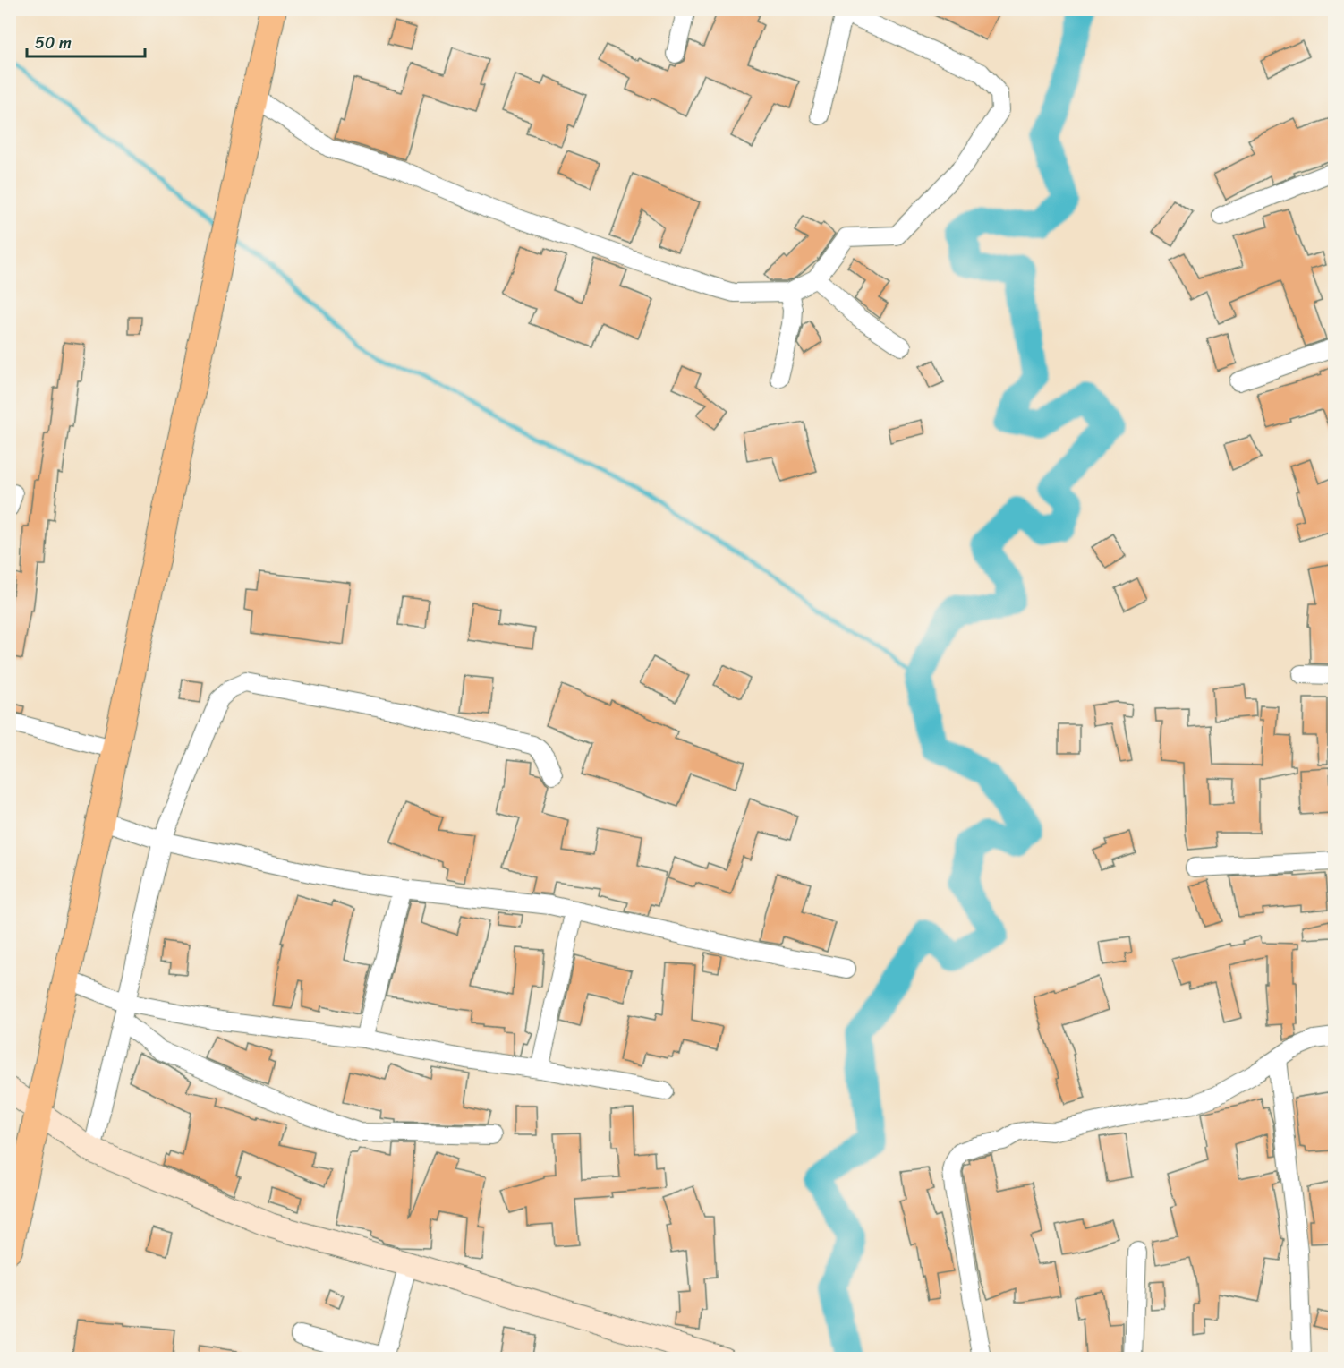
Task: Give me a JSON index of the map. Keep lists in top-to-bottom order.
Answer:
{
  "scale_bar": "50 m"
}
